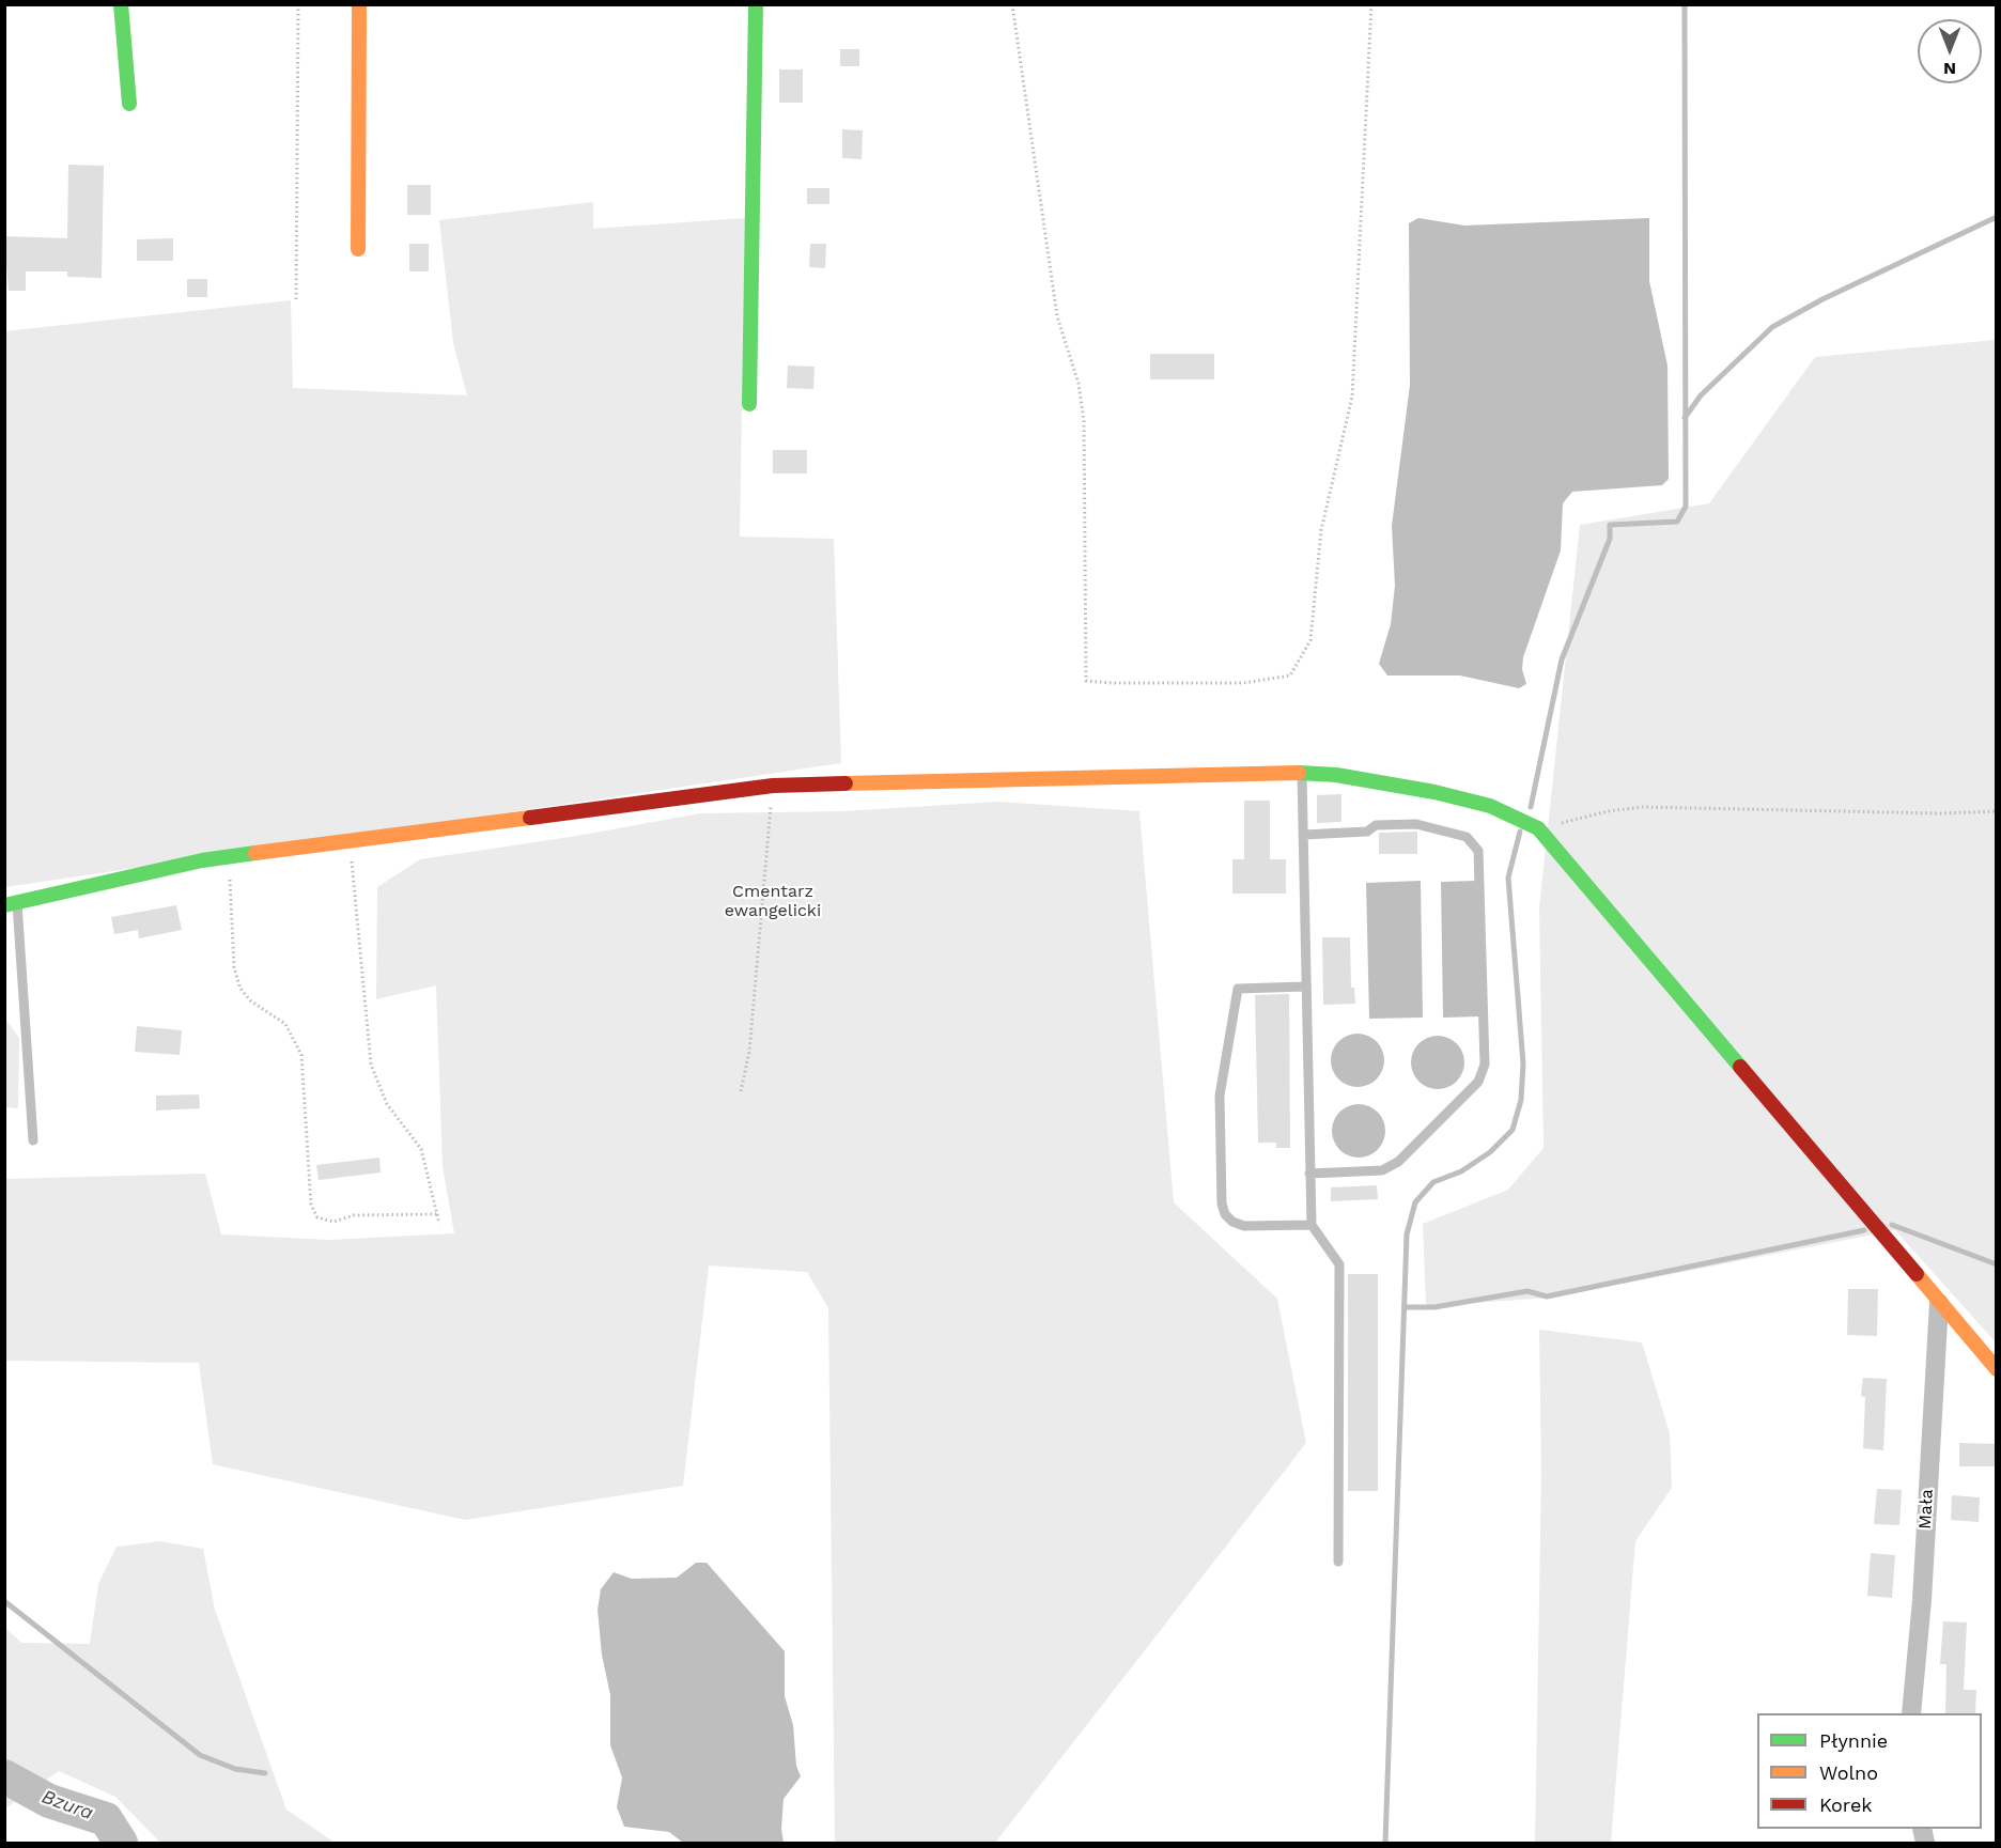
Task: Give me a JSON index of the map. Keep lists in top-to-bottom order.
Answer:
{
  "streets": {
    "street": ["Mała"]
  },
  "water": ["Bzura"],
  "parks": ["Cmentarz ewangelicki"],
  "legend": ["Płynnie", "Wolno", "Korek"],
  "north": "bottom"
}
